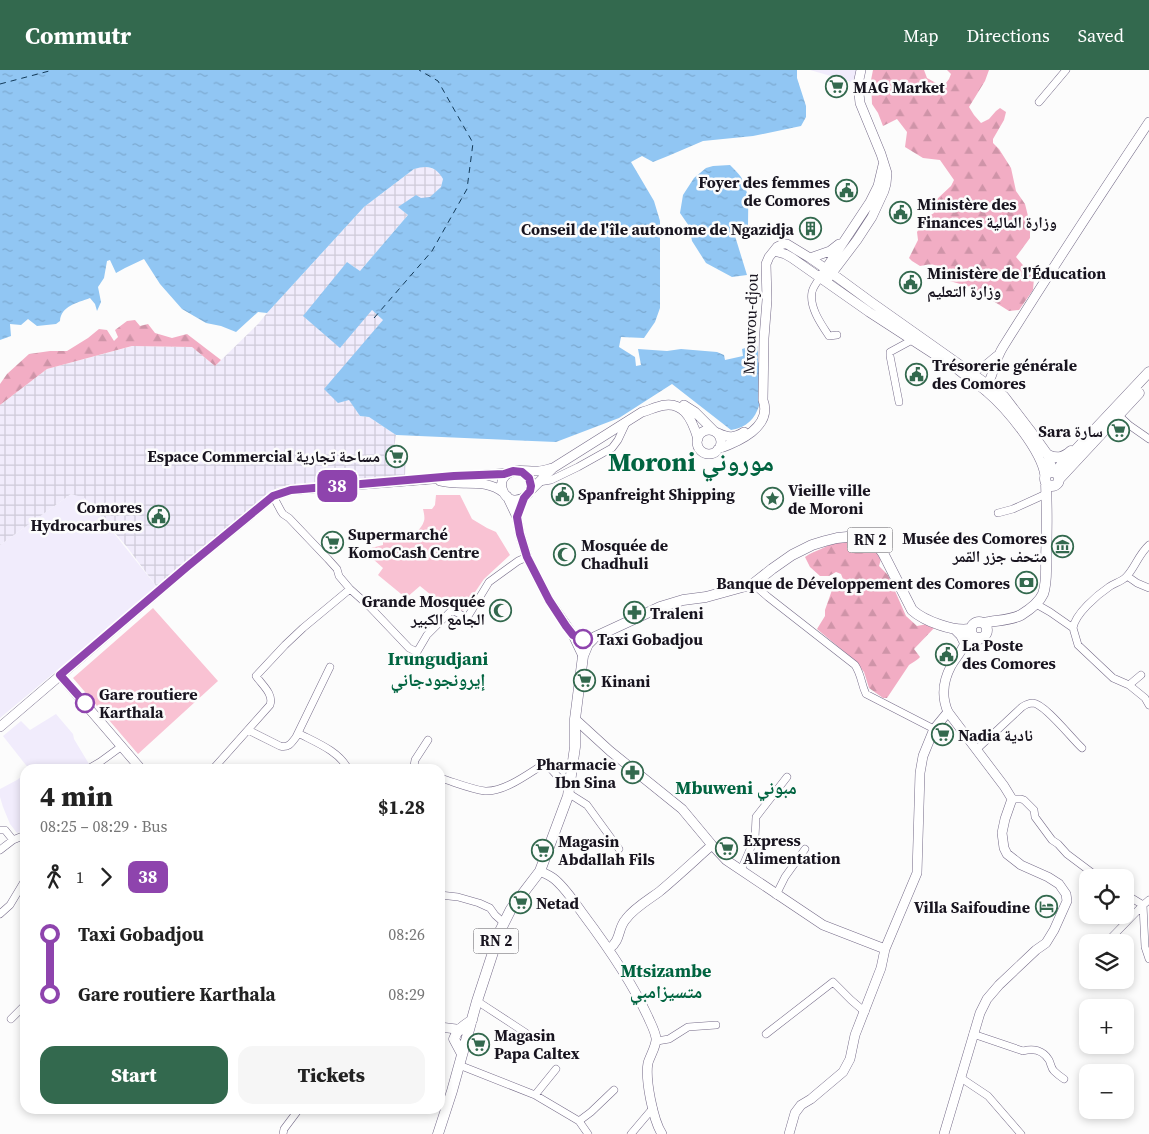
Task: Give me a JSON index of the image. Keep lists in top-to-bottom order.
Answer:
{
  "streets": {
    "main road": ["Mvouvou-djou", "RN 2"]
  },
  "districts": [
    "Moroni موروني",
    "Irungudjani إيرونجودجاني",
    "Mbuweni مبوني",
    "Mtsizambe متسيزامبي"
  ],
  "places": {
    "supermarket": [
      "MAG Market",
      "Sara سارة",
      "Espace Commercial مساحة تجارية",
      "Supermarché KomoCash Centre",
      "Kinani",
      "Nadia نادية",
      "Express Alimentation",
      "Magasin Abdallah Fils",
      "Netad",
      "Magasin Papa Caltex"
    ],
    "public building": [
      "Foyer des femmes de Comores",
      "Ministère des Finances وزارة المالية",
      "Ministère de l'Éducation وزارة التعليم",
      "Trésorerie générale des Comores",
      "Spanfreight Shipping",
      "Comores Hydrocarbures",
      "La Poste des Comores"
    ],
    "building": ["Conseil de l'île autonome de Ngazidja"],
    "place": ["Vieille ville de Moroni"],
    "museum": ["Musée des Comores متحف جزر القمر"],
    "mosque": ["Mosquée de Chadhuli", "Grande Mosquée الجامع الكبير"],
    "bank": ["Banque de Développement des Comores"],
    "pharmacy": ["Traleni", "Pharmacie Ibn Sina"],
    "other": ["Taxi Gobadjou", "Gare routiere Karthala"],
    "hotel": ["Villa Saifoudine"]
  },
  "lines": ["bus line 38"],
  "page": {
    "header": "Commutr",
    "nav": ["Map", "Directions", "Saved"],
    "on_map": "38",
    "heading": ["4 min", "08:25 – 08:29 · Bus", "$1.28"],
    "legs": ["1", "38"],
    "map_buttons": ["+", "−"],
    "list": [
      {
        "name": "Taxi Gobadjou",
        "value": "08:26"
      },
      {
        "name": "Gare routiere Karthala",
        "value": "08:29"
      }
    ],
    "buttons": ["Start", "Tickets"]
  }
}
